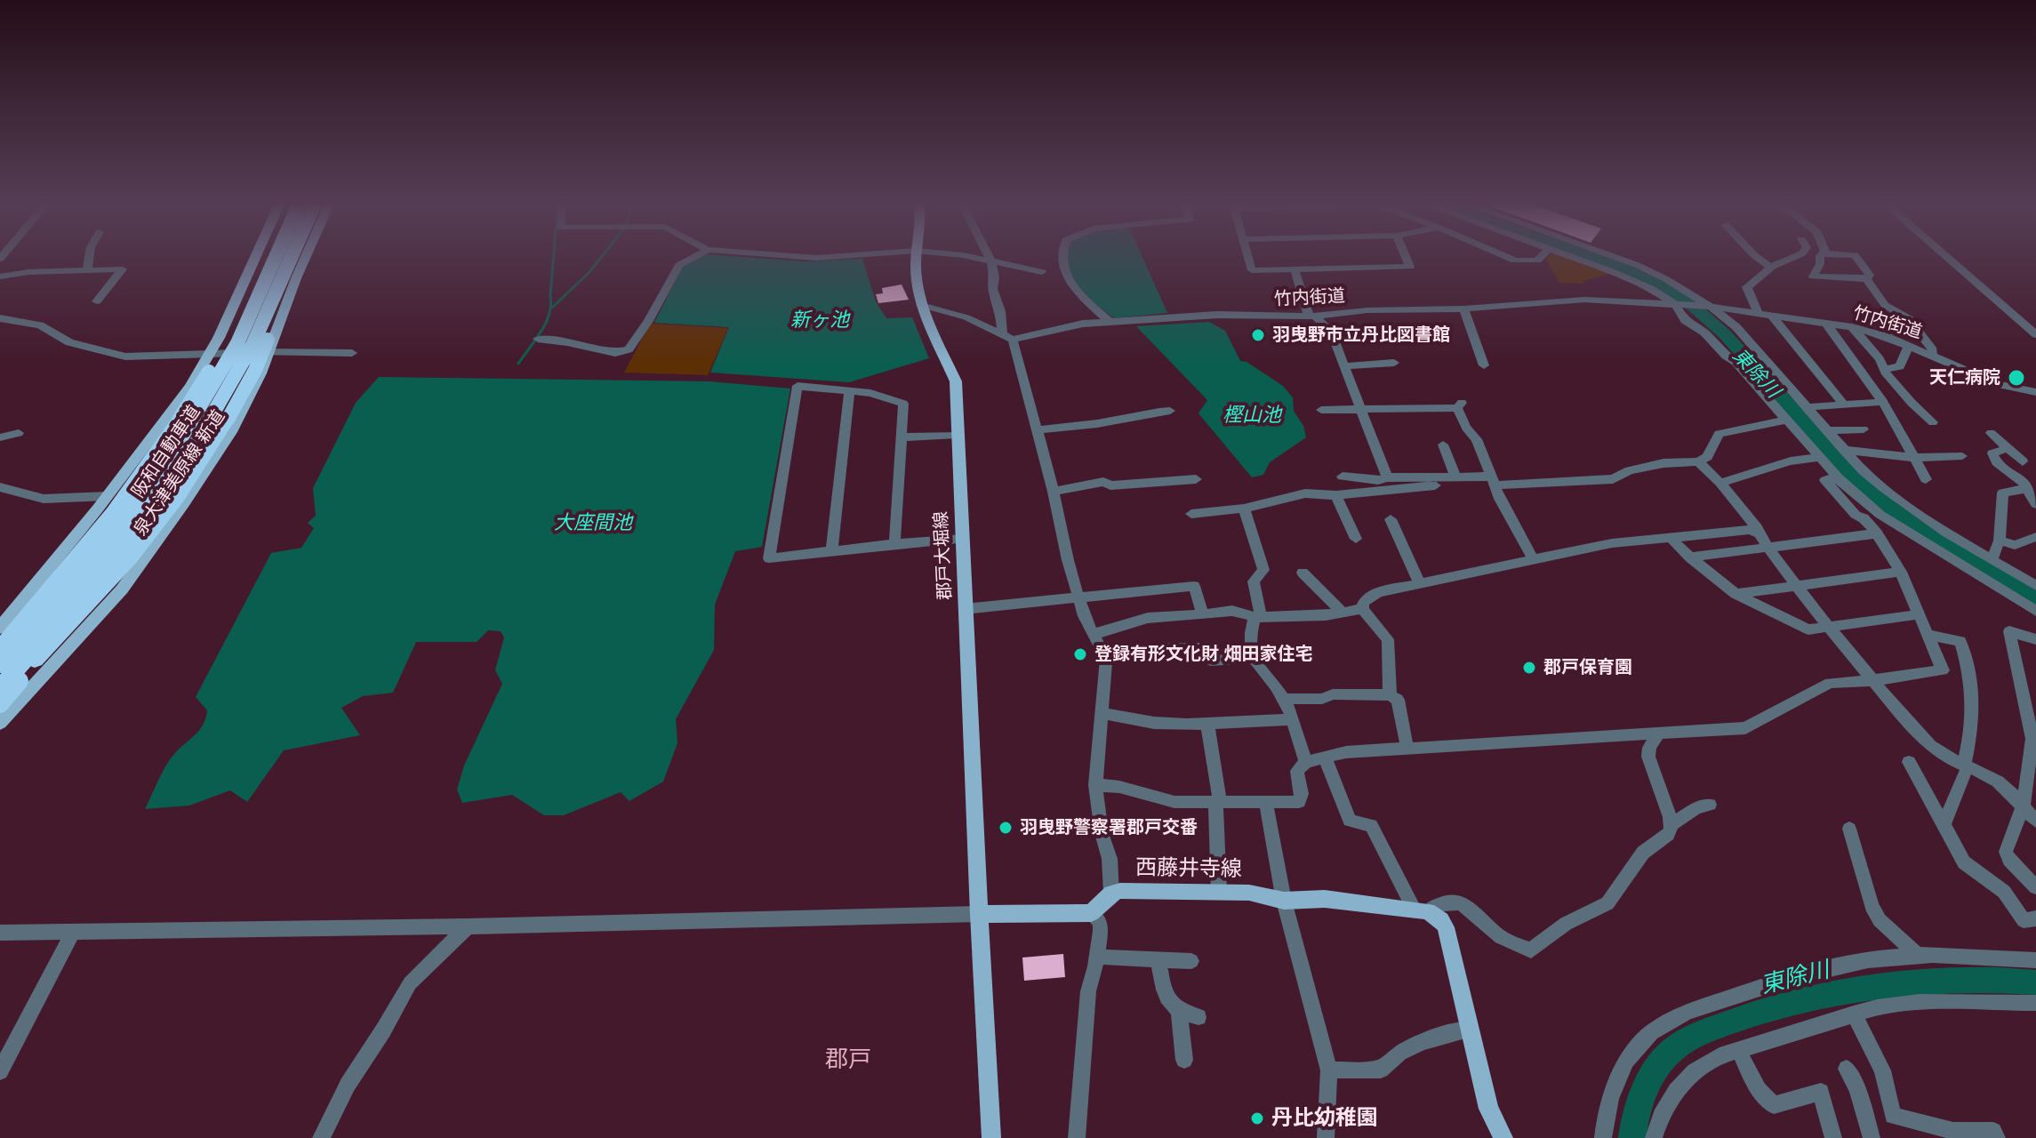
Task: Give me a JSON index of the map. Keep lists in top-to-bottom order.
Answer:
{
  "streets": {
    "highway": ["阪和自動車道"],
    "main road": ["泉大津美原線 新道", "郡戸大堀線", "西藤井寺線"],
    "street": ["竹内街道"]
  },
  "districts": ["郡戸"],
  "water": [
    "新ヶ池",
    "東除川",
    "樫山池",
    "大座間池"
  ],
  "places": [
    "羽曳野市立丹比図書館",
    "天仁病院",
    "登録有形文化財 畑田家住宅",
    "郡戸保育園",
    "羽曳野警察署郡戸交番",
    "丹比幼稚園"
  ]
}
